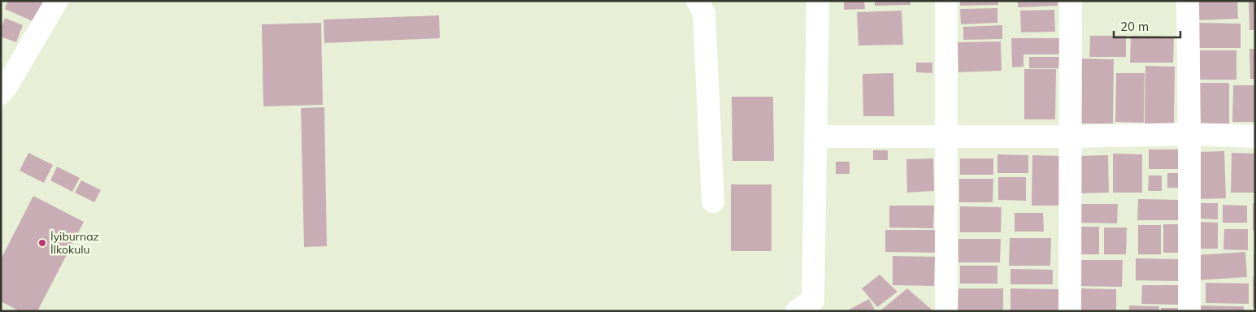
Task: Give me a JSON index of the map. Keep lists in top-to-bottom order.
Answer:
{
  "places": ["İyiburnaz İlkokulu"],
  "scale_bar": "20 m"
}
